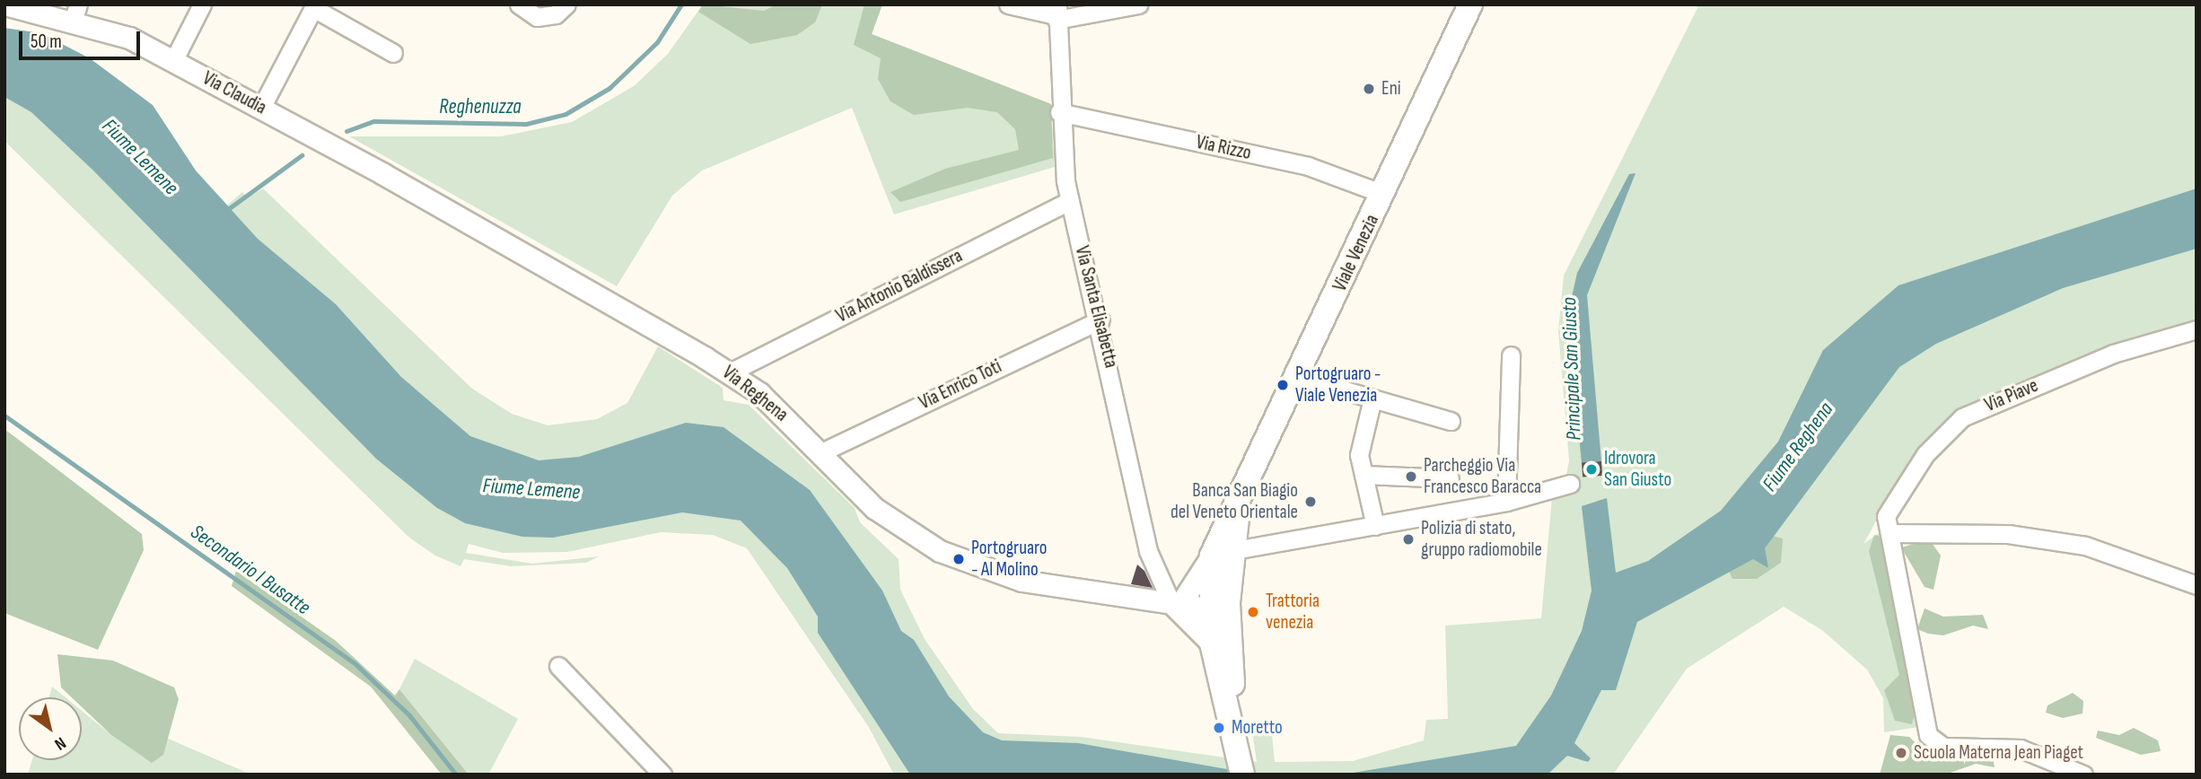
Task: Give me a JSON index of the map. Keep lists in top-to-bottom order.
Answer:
{
  "streets": {
    "main road": ["Viale Venezia"],
    "street": [
      "Via Claudia",
      "Via Rizzo",
      "Via Antonio Baldissera",
      "Via Santa Elisabetta",
      "Via Enrico Toti",
      "Via Reghena",
      "Via Piave"
    ]
  },
  "crossings": [
    ["Via Claudia", "Via Reghena"],
    ["Via Rizzo", "Viale Venezia"],
    ["Via Rizzo", "Via Santa Elisabetta"],
    ["Viale Venezia", "Via Santa Elisabetta"],
    ["Viale Venezia", "Via Reghena"],
    ["Via Antonio Baldissera", "Via Santa Elisabetta"],
    ["Via Antonio Baldissera", "Via Reghena"],
    ["Via Santa Elisabetta", "Via Enrico Toti"],
    ["Via Santa Elisabetta", "Via Reghena"],
    ["Via Enrico Toti", "Via Reghena"]
  ],
  "water": [
    "Reghenuzza",
    "Fiume Lemene",
    "Principale San Giusto",
    "Fiume Reghena",
    "Secondario I Busatte"
  ],
  "places": [
    "Eni",
    "Portogruaro - Viale Venezia",
    "Idrovora San Giusto",
    "Parcheggio Via Francesco Baracca",
    "Banca San Biagio del Veneto Orientale",
    "Polizia di stato, gruppo radiomobile",
    "Portogruaro - Al Molino",
    "Trattoria venezia",
    "Moretto",
    "Scuola Materna Jean Piaget"
  ],
  "scale_bar": "50 m",
  "north": "bottom right"
}
